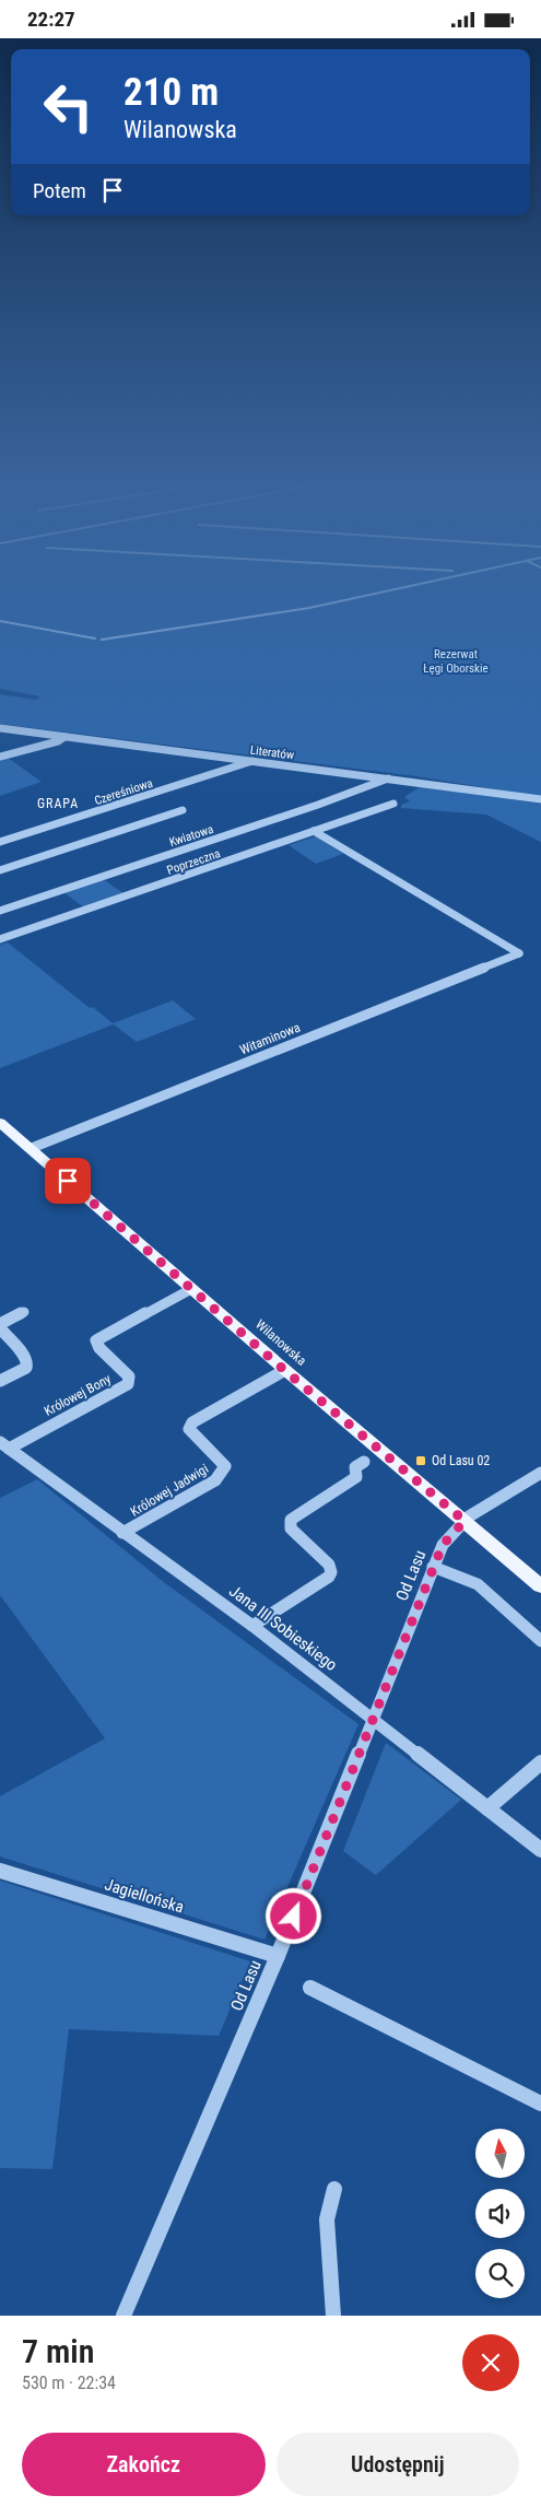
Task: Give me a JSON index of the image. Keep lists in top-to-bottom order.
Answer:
{
  "streets": {
    "main road": ["Wilanowska"],
    "street": [
      "Literatów",
      "Czereśniowa",
      "Kwiatowa",
      "Poprzeczna",
      "Witaminowa",
      "Królowej Bony",
      "Królowej Jadwigi",
      "Od Lasu",
      "Jana III Sobieskiego",
      "Jagiellońska"
    ]
  },
  "crossings": [
    ["Literatów", "Czereśniowa"],
    ["Literatów", "Kwiatowa"],
    ["Poprzeczna", "Witaminowa"],
    ["Witaminowa", "Wilanowska"],
    ["Wilanowska", "Królowej Bony"],
    ["Wilanowska", "Królowej Jadwigi"],
    ["Wilanowska", "Od Lasu"],
    ["Królowej Bony", "Jana III Sobieskiego"],
    ["Królowej Jadwigi", "Jana III Sobieskiego"],
    ["Od Lasu", "Jana III Sobieskiego"],
    ["Od Lasu", "Jagiellońska"]
  ],
  "districts": ["GRAPA"],
  "parks": ["Rezerwat Łęgi Oborskie"],
  "places": {
    "transit": ["Od Lasu 02"]
  },
  "north": "top",
  "page": {
    "status": "22:27",
    "turn": ["210 m", "Wilanowska"],
    "then": "Potem",
    "heading": ["7 min", "530 m · 22:34"],
    "buttons": ["Zakończ", "Udostępnij"]
  }
}
